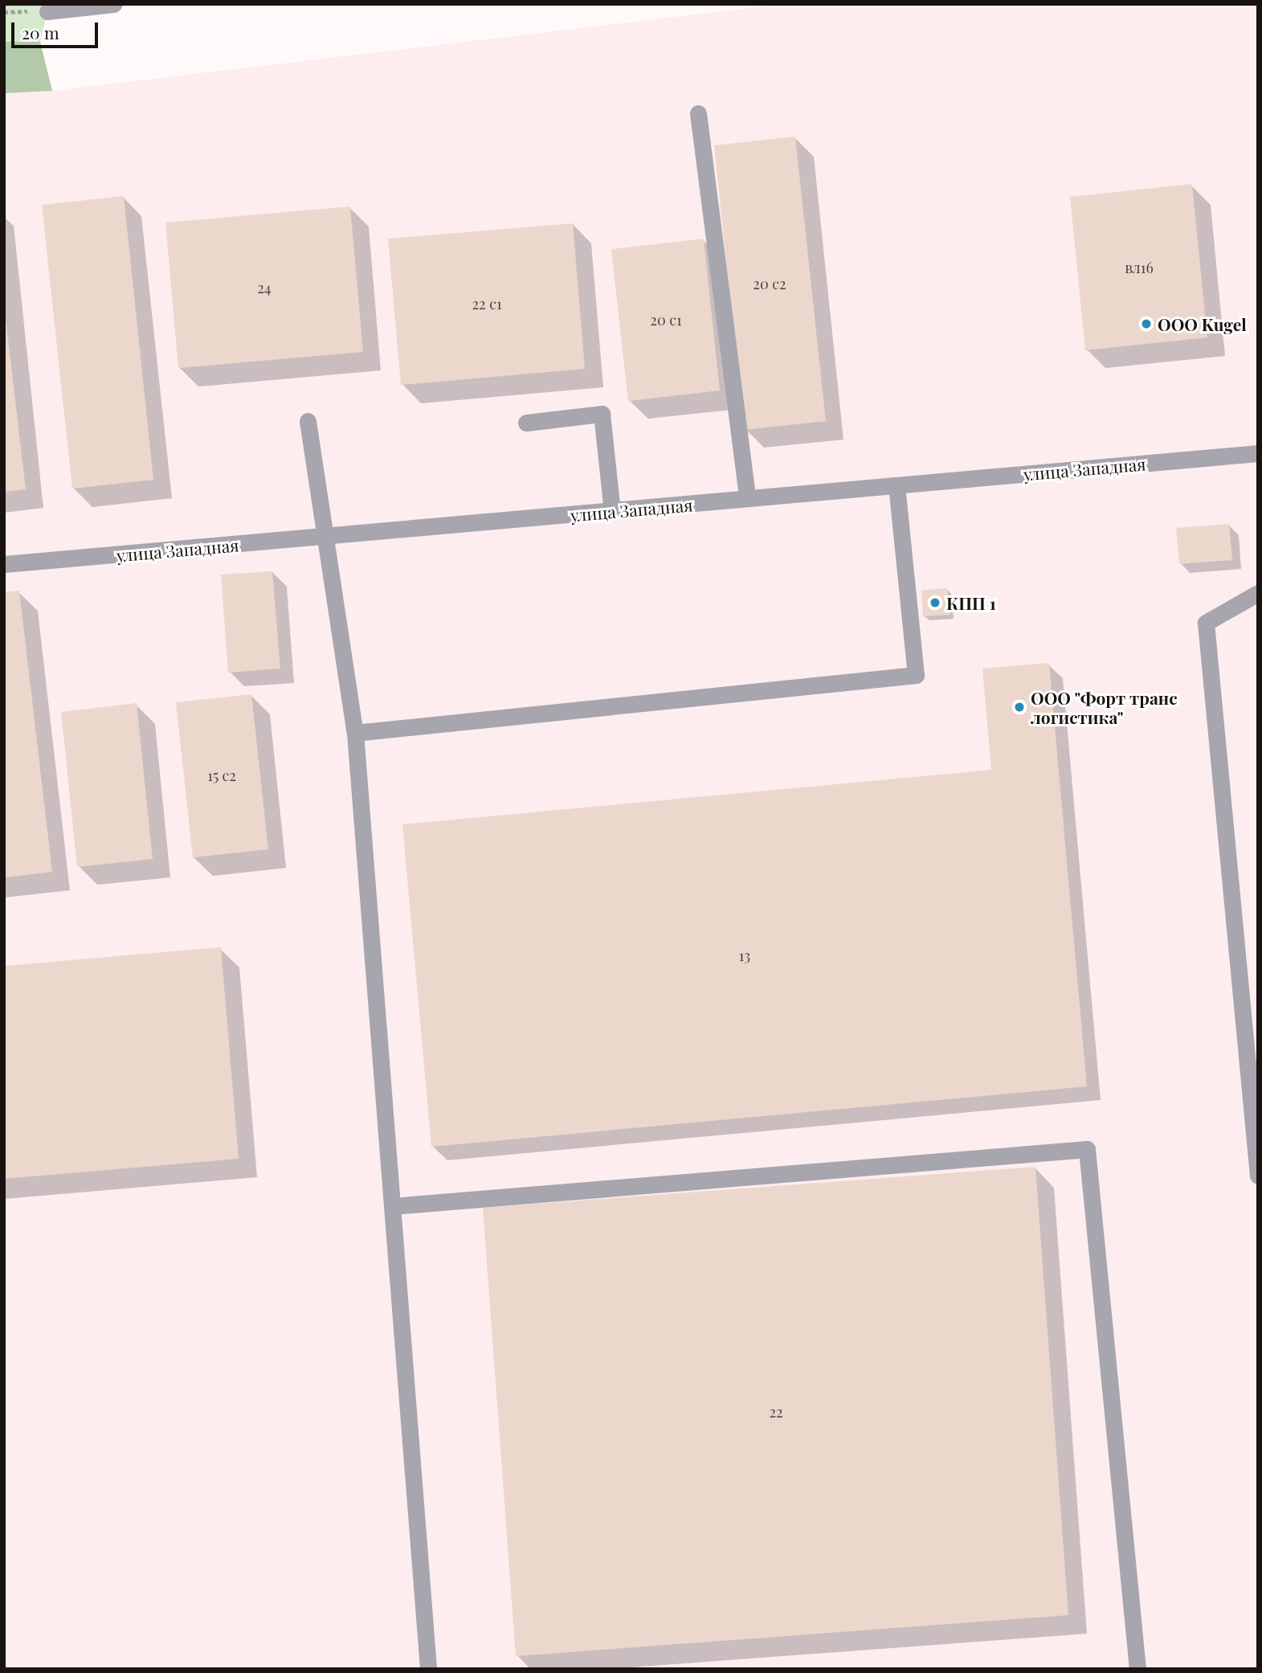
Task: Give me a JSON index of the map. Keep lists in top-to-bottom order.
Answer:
{
  "streets": {
    "street": ["улица Западная"]
  },
  "places": ["OOO Kugel", "КПП 1", "ООО \"Форт транс логистика\""],
  "house_numbers": [
    "вл16",
    "20 с2",
    "24",
    "22 с1",
    "20 с1",
    "15 с2",
    "13",
    "22"
  ],
  "scale_bar": "20 m"
}
